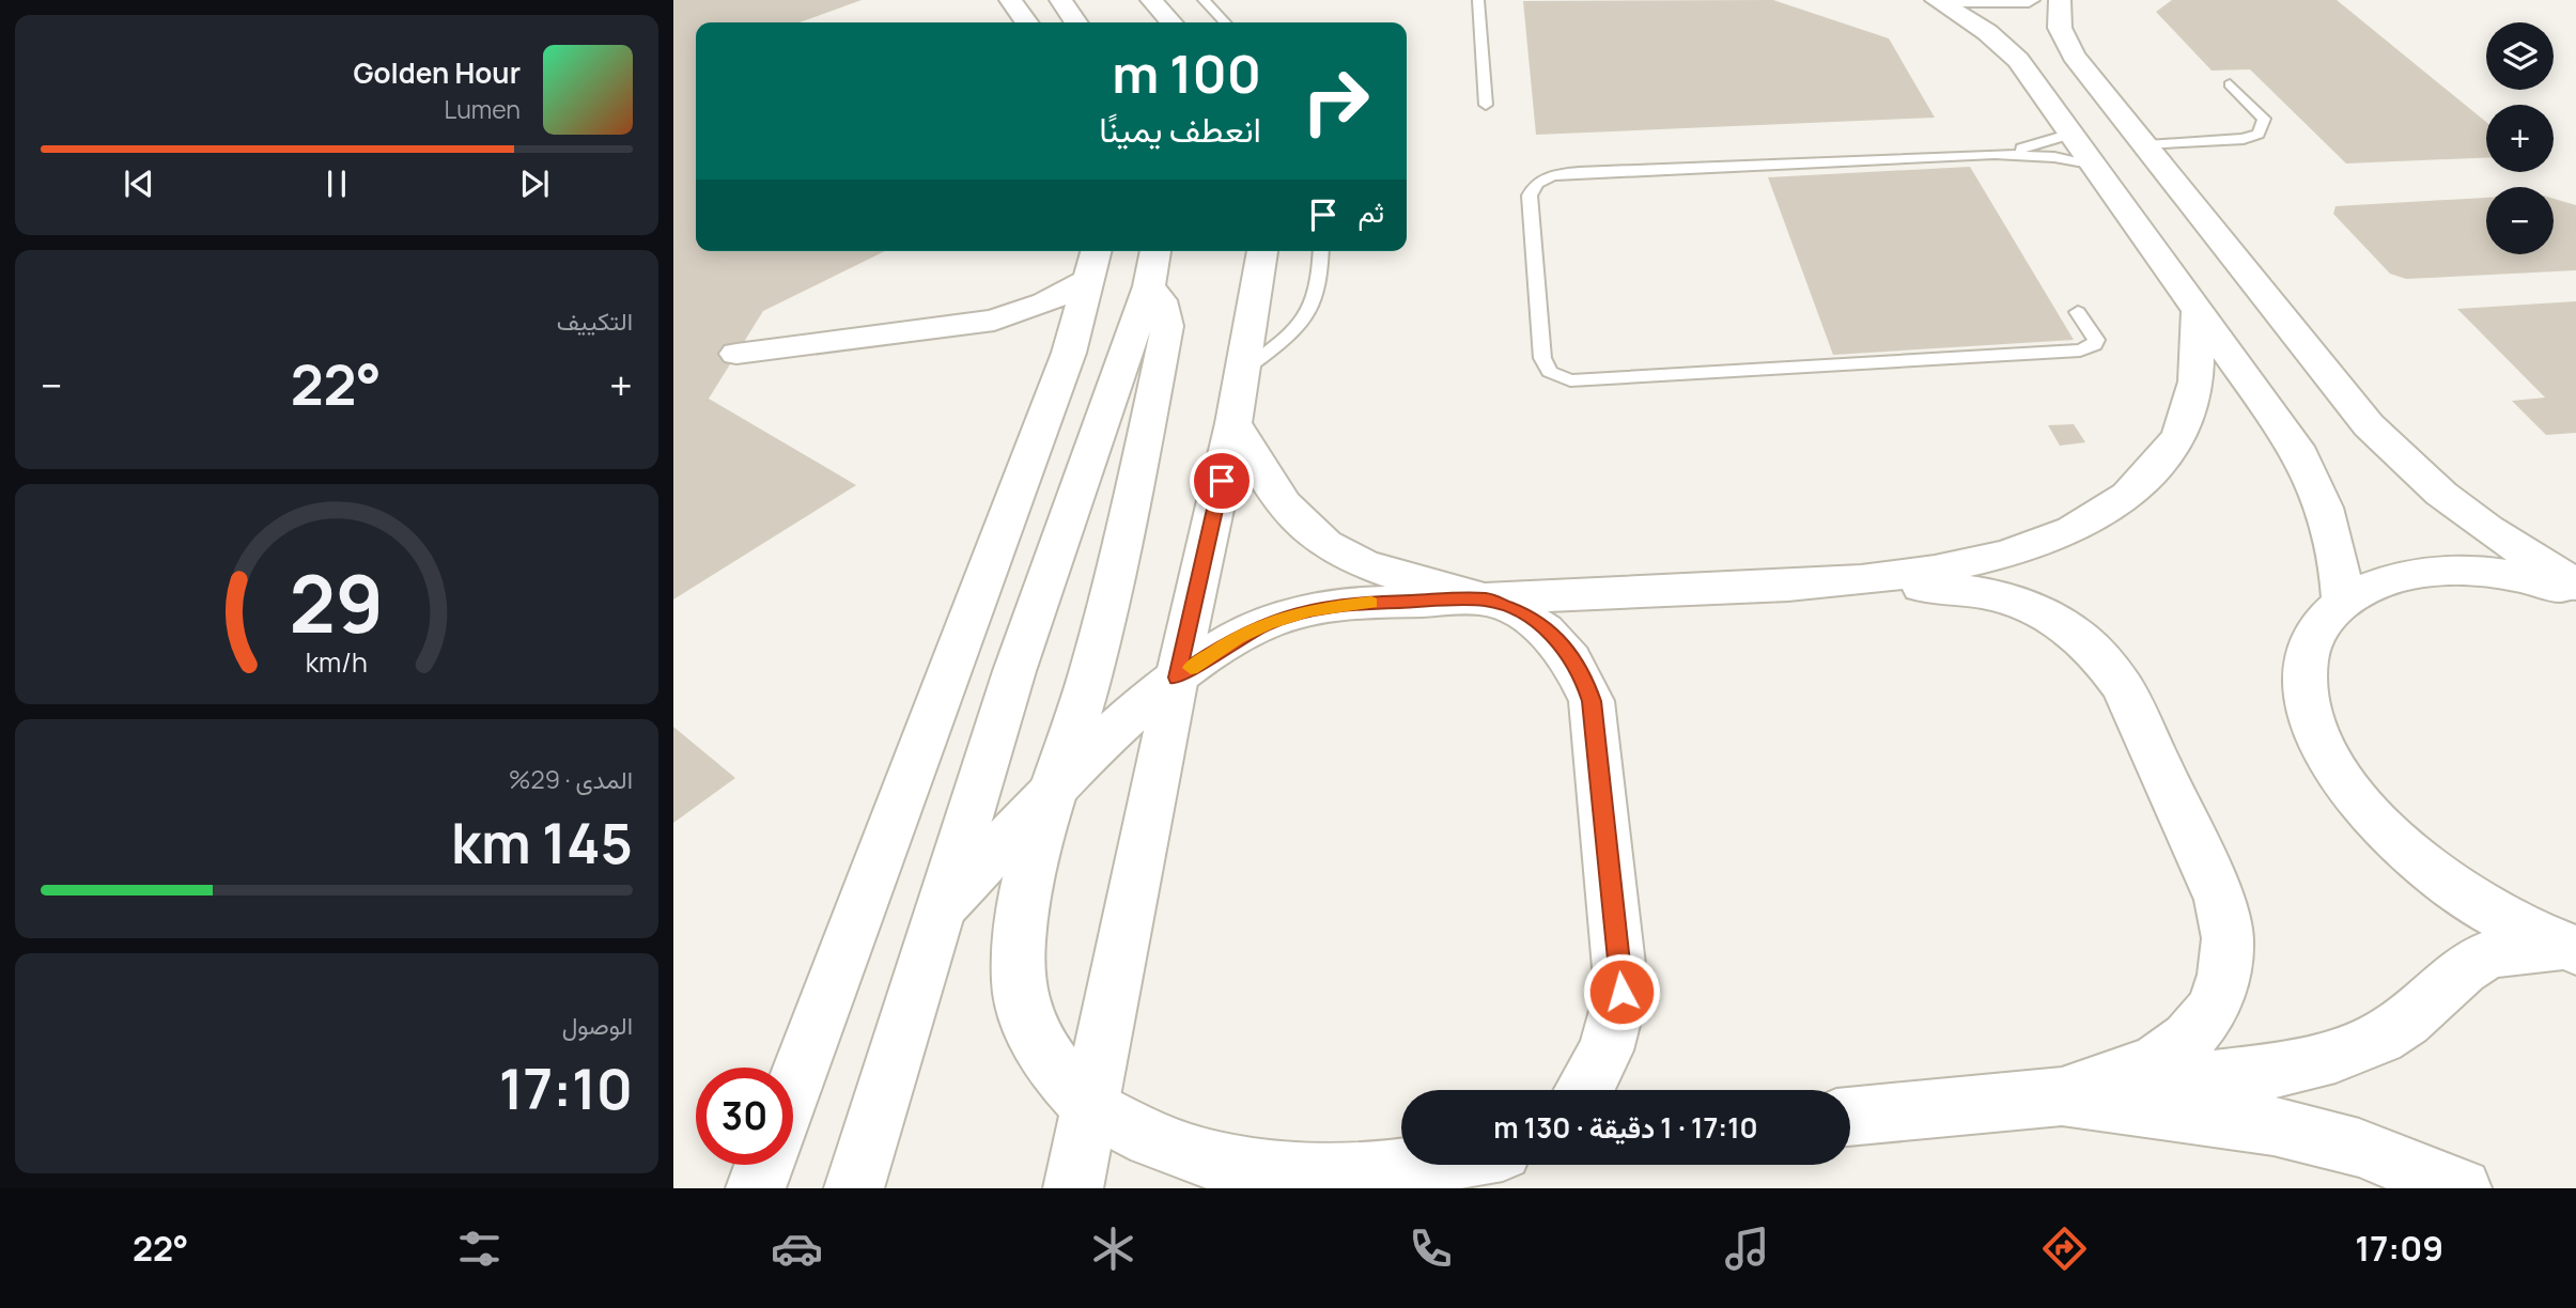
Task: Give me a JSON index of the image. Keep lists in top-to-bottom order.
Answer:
{
  "page": {
    "map_buttons": ["+", "−"],
    "turn": ["100 m", "انعطف يمينًا"],
    "song": ["Golden Hour", "Lumen"],
    "then": "ثم",
    "tile": [
      "التكييف",
      ["المدى · 29%", "145 km"],
      ["الوصول", "17:10"]
    ],
    "heat": ["−", "22°", "+"],
    "limit": "30",
    "trip": "17:10 · 1 دقيقة · 130 m",
    "tabs": ["17:09", "22°"],
    "gauge": ["29", "km/h"]
  }
}
